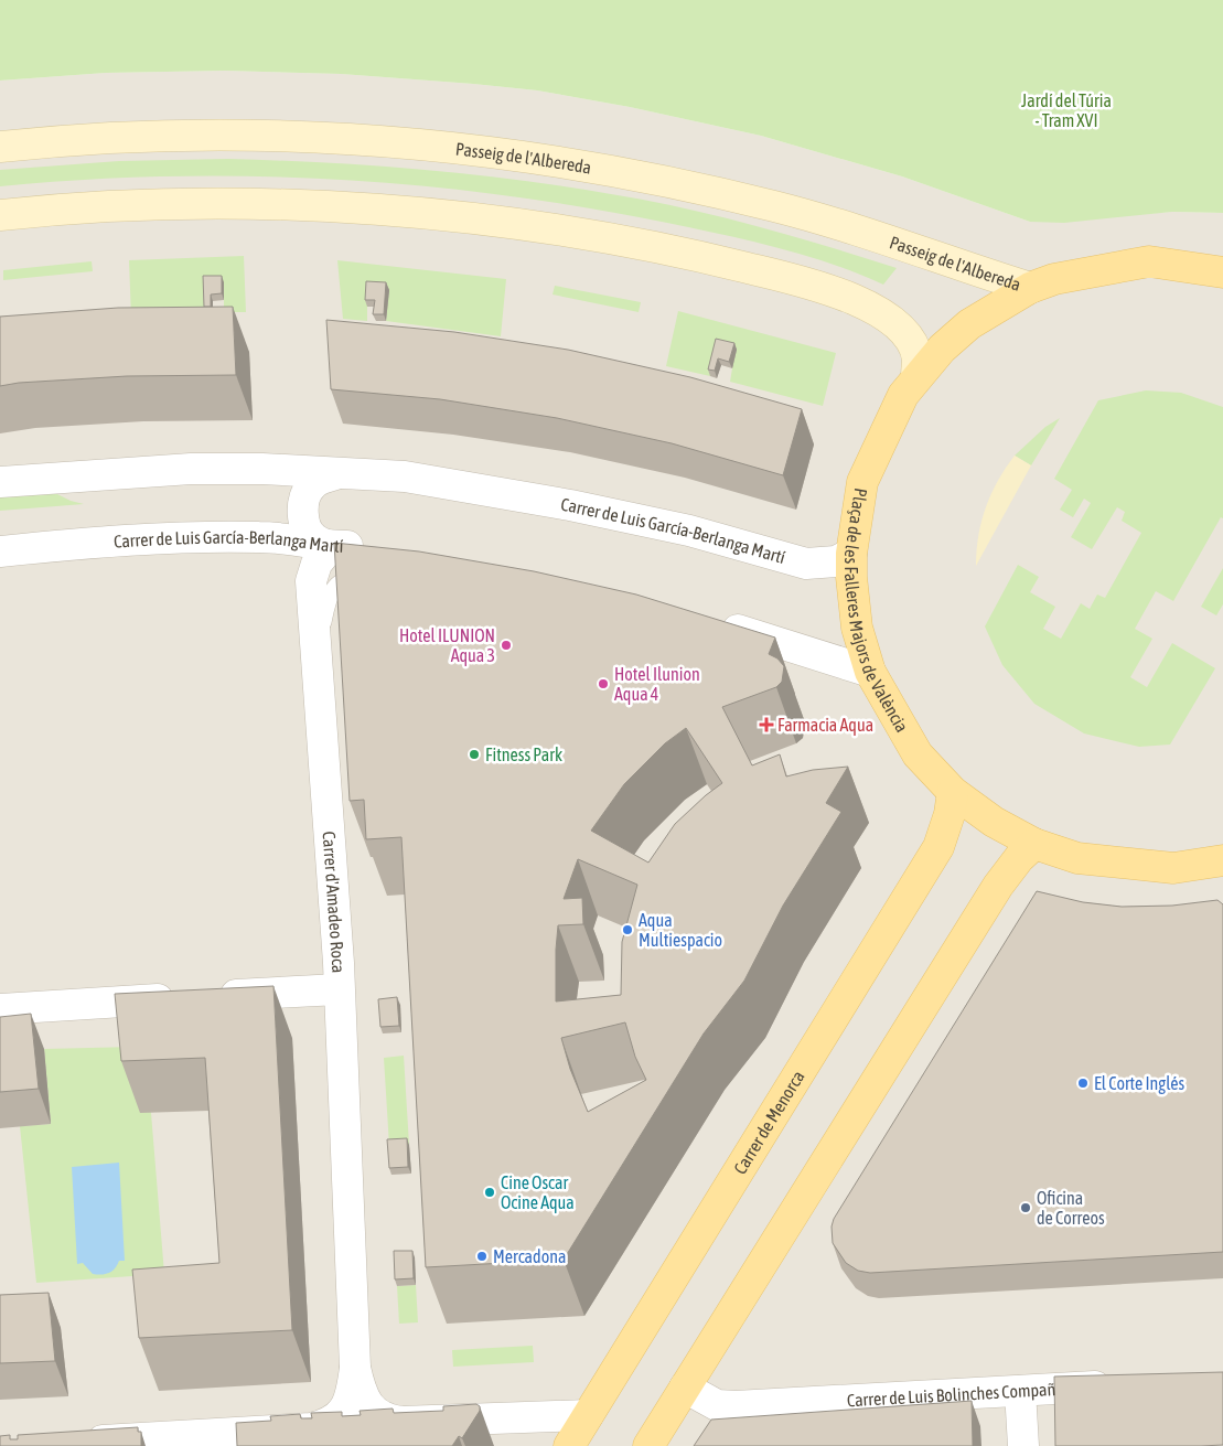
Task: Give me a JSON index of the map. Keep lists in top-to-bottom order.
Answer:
{
  "streets": {
    "main road": ["Plaça de les Falleres Majors de València", "Carrer de Menorca"],
    "street": [
      "Passeig de l'Albereda",
      "Carrer de Luis García-Berlanga Martí",
      "Carrer d'Amadeo Roca",
      "Carrer de Luis Bolinches Compañ"
    ]
  },
  "crossings": [
    ["Passeig de l'Albereda", "Plaça de les Falleres Majors de València"],
    ["Carrer de Luis García-Berlanga Martí", "Plaça de les Falleres Majors de València"],
    ["Carrer de Luis García-Berlanga Martí", "Carrer d'Amadeo Roca"],
    ["Plaça de les Falleres Majors de València", "Carrer de Menorca"]
  ],
  "parks": ["Jardí del Túria - Tram XVI"],
  "places": {
    "other": [
      "Hotel ILUNION Aqua 3",
      "Hotel Ilunion Aqua 4",
      "Fitness Park",
      "Aqua Multiespacio",
      "El Corte Inglés",
      "Cine Oscar Ocine Aqua",
      "Oficina de Correos",
      "Mercadona"
    ],
    "health": ["Farmacia Aqua"]
  }
}
